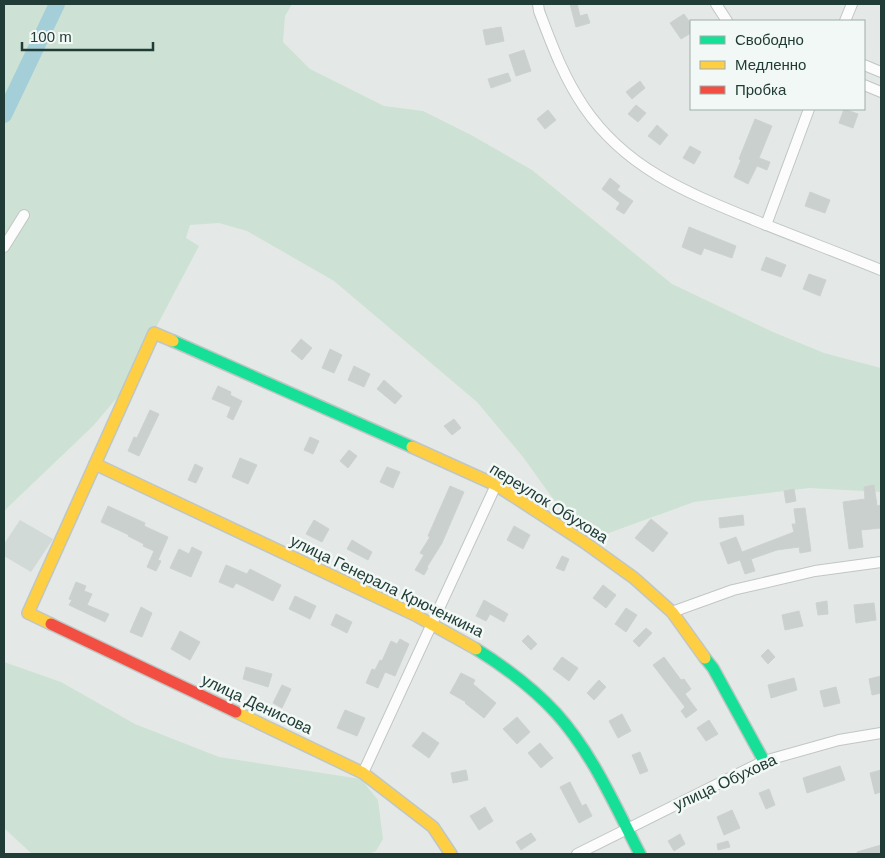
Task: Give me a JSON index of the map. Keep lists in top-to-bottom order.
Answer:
{
  "streets": {
    "street": [
      "переулок Обухова",
      "улица Генерала Крюченкина",
      "улица Денисова",
      "улица Обухова"
    ]
  },
  "crossings": [
    ["переулок Обухова", "улица Генерала Крюченкина"],
    ["переулок Обухова", "улица Денисова"],
    ["переулок Обухова", "улица Обухова"],
    ["улица Генерала Крюченкина", "улица Денисова"],
    ["улица Генерала Крюченкина", "улица Обухова"]
  ],
  "legend": ["Свободно", "Медленно", "Пробка"],
  "scale_bar": "100 m"
}
